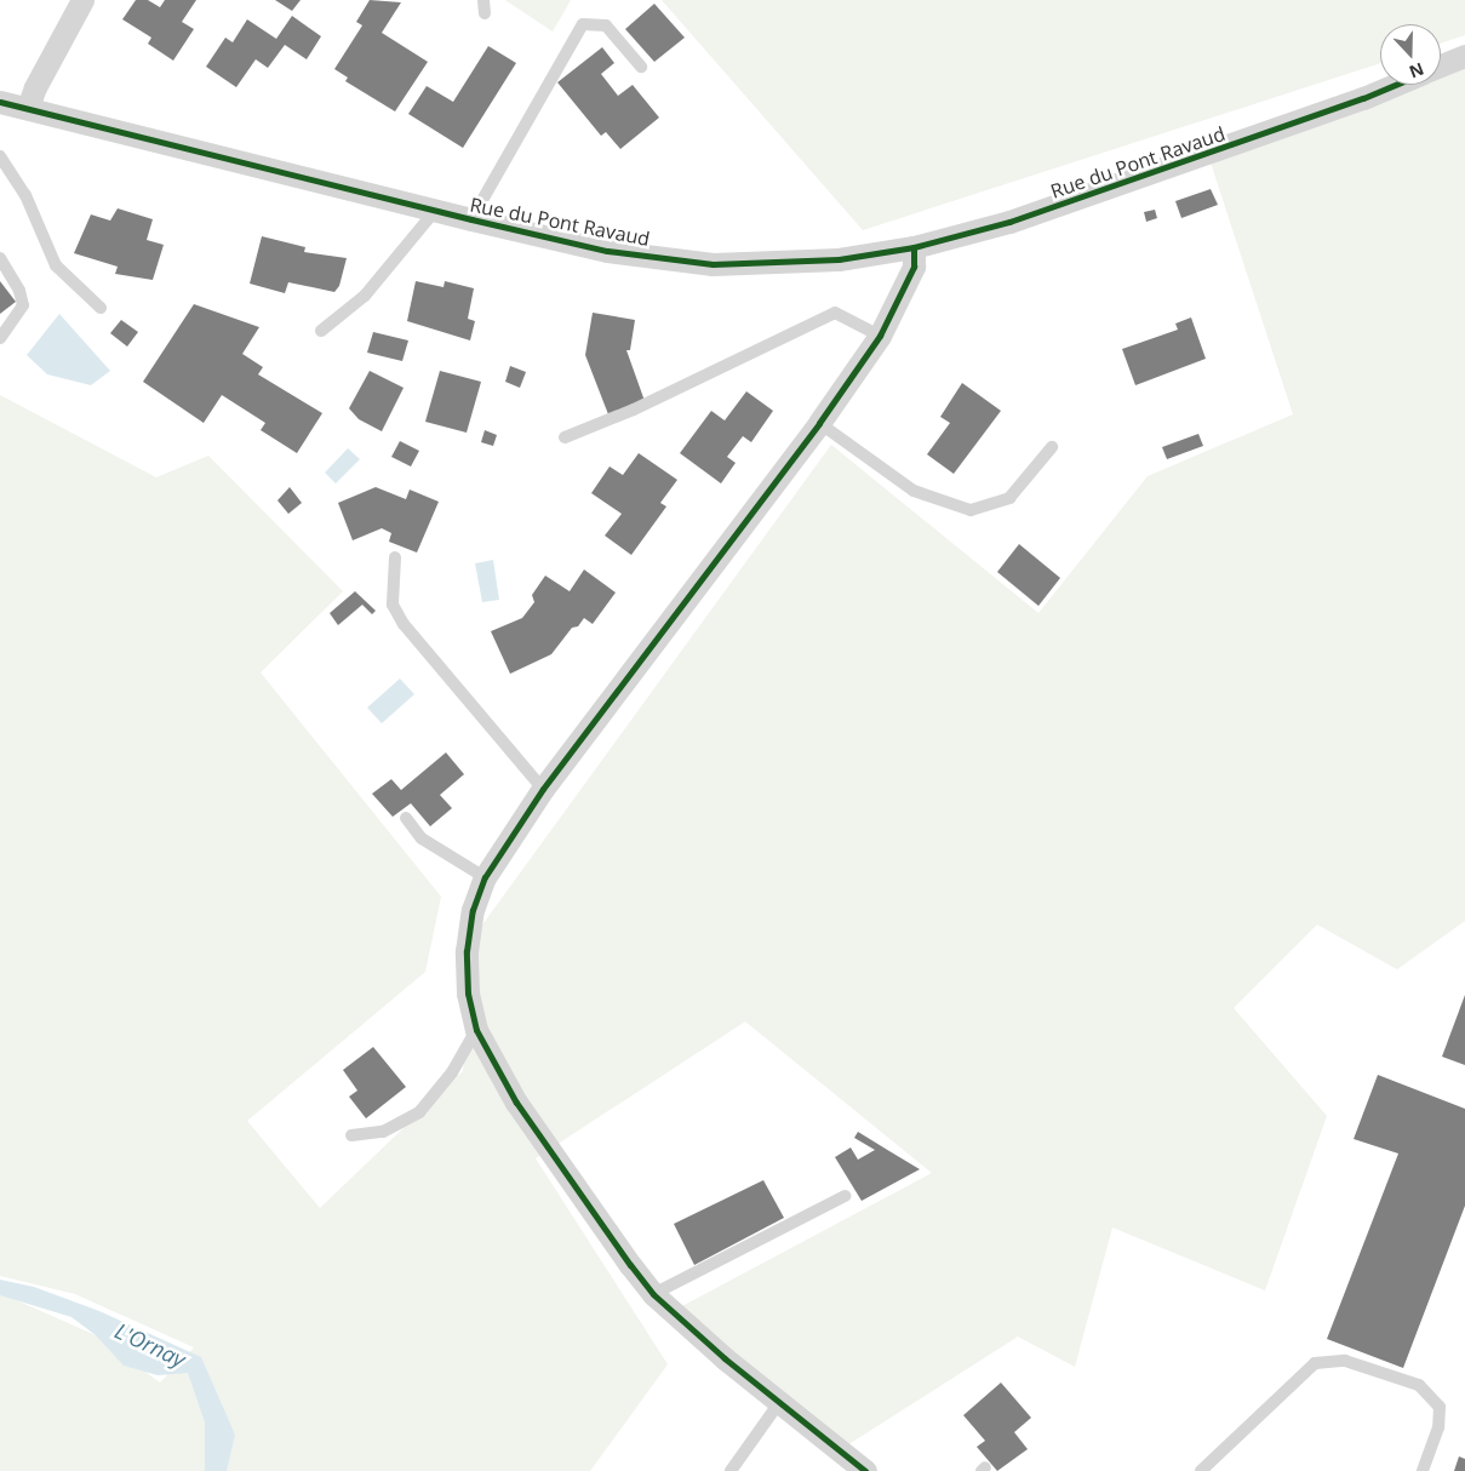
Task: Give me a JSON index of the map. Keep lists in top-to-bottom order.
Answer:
{
  "streets": {
    "street": ["Rue du Pont Ravaud"]
  },
  "water": ["L'Ornay"],
  "north": "bottom"
}
